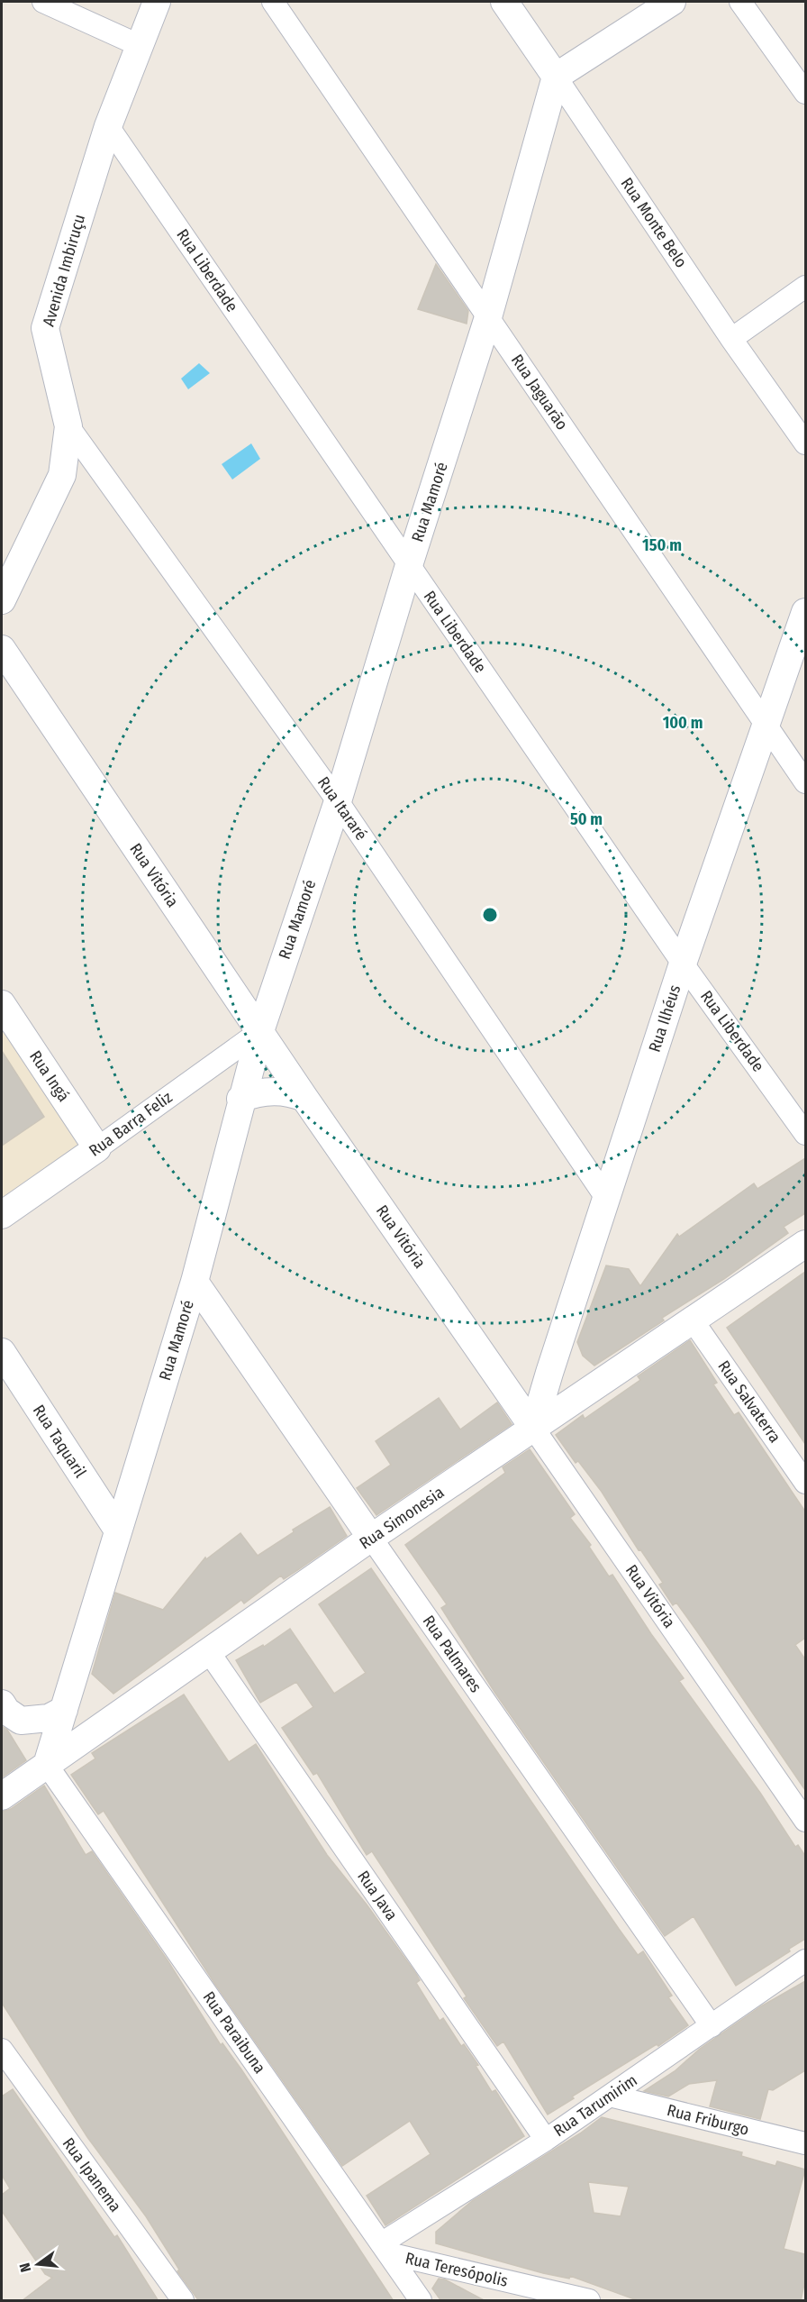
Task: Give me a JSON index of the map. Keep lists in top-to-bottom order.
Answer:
{
  "streets": {
    "street": [
      "Rua Monte Belo",
      "Avenida Imbiruçu",
      "Rua Liberdade",
      "Rua Jaguarão",
      "Rua Mamoré",
      "Rua Itararé",
      "Rua Vitória",
      "Rua Ilhéus",
      "Rua Ingá",
      "Rua Barra Feliz",
      "Rua Salvaterra",
      "Rua Taquaril",
      "Rua Simonesia",
      "Rua Palmares",
      "Rua Java",
      "Rua Paraibuna",
      "Rua Tarumirim",
      "Rua Friburgo",
      "Rua Ipanema",
      "Rua Teresópolis"
    ]
  },
  "crossings": [
    ["Rua Monte Belo", "Rua Mamoré"],
    ["Avenida Imbiruçu", "Rua Liberdade"],
    ["Avenida Imbiruçu", "Rua Itararé"],
    ["Rua Liberdade", "Rua Mamoré"],
    ["Rua Liberdade", "Rua Ilhéus"],
    ["Rua Jaguarão", "Rua Mamoré"],
    ["Rua Jaguarão", "Rua Ilhéus"],
    ["Rua Mamoré", "Rua Itararé"],
    ["Rua Mamoré", "Rua Vitória"],
    ["Rua Mamoré", "Rua Barra Feliz"],
    ["Rua Mamoré", "Rua Taquaril"],
    ["Rua Mamoré", "Rua Simonesia"],
    ["Rua Mamoré", "Rua Palmares"],
    ["Rua Mamoré", "Rua Paraibuna"],
    ["Rua Itararé", "Rua Ilhéus"],
    ["Rua Vitória", "Rua Ilhéus"],
    ["Rua Vitória", "Rua Barra Feliz"],
    ["Rua Vitória", "Rua Simonesia"],
    ["Rua Ilhéus", "Rua Simonesia"],
    ["Rua Ingá", "Rua Barra Feliz"],
    ["Rua Salvaterra", "Rua Simonesia"],
    ["Rua Simonesia", "Rua Palmares"],
    ["Rua Simonesia", "Rua Java"],
    ["Rua Simonesia", "Rua Paraibuna"],
    ["Rua Palmares", "Rua Tarumirim"],
    ["Rua Java", "Rua Tarumirim"],
    ["Rua Paraibuna", "Rua Tarumirim"],
    ["Rua Paraibuna", "Rua Teresópolis"],
    ["Rua Tarumirim", "Rua Friburgo"],
    ["Rua Tarumirim", "Rua Teresópolis"]
  ],
  "north": "left",
  "rings": ["150 m", "100 m", "50 m"]
}
